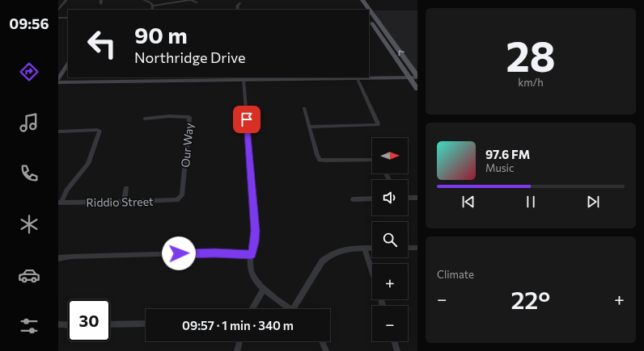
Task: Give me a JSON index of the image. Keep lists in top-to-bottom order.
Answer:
{
  "streets": {
    "street": ["Our Way", "Riddio Street"]
  },
  "crossings": [
    ["Our Way", "Riddio Street"]
  ],
  "north": "right",
  "page": {
    "tabs": "09:56",
    "tile": [
      ["28", "km/h"],
      "Climate"
    ],
    "turn": ["90 m", "Northridge Drive"],
    "map_buttons": ["+", "−"],
    "song": ["97.6 FM", "Music"],
    "heat": ["−", "22°", "+"],
    "limit": "30",
    "trip": "09:57 · 1 min · 340 m"
  }
}
